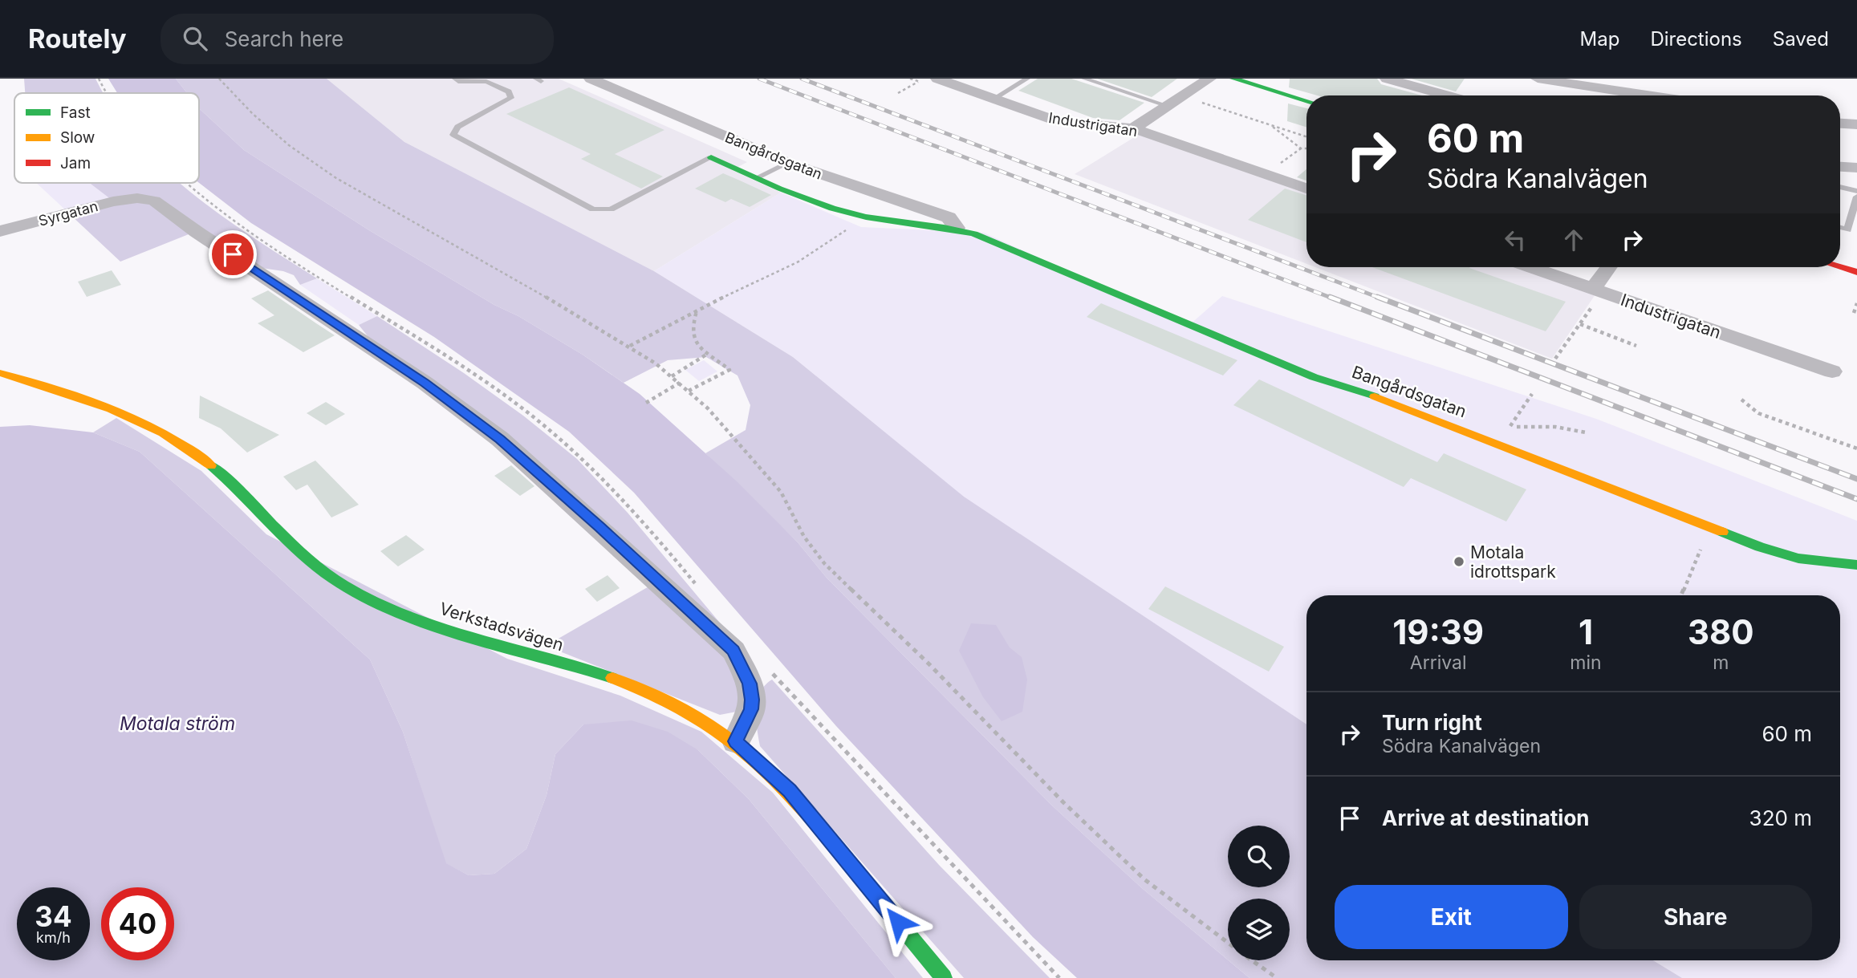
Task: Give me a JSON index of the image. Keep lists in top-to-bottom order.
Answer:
{
  "streets": {
    "street": [
      "Industrigatan",
      "Bangårdsgatan",
      "Syrgatan",
      "Verkstadsvägen"
    ]
  },
  "crossings": [
    ["Syrgatan", "Verkstadsvägen"]
  ],
  "water": ["Motala ström"],
  "places": ["Motala idrottspark"],
  "legend": ["Fast", "Slow", "Jam"],
  "page": {
    "header": "Routely",
    "search": "Search here",
    "nav": ["Map", "Directions", "Saved"],
    "turn": ["60 m", "Södra Kanalvägen"],
    "eta": [
      "19:39",
      "Arrival",
      "1",
      "min",
      "380",
      "m"
    ],
    "list": [
      {
        "name": "Turn right",
        "note": "Södra Kanalvägen",
        "value": "60 m"
      },
      {
        "name": "Arrive at destination",
        "value": "320 m"
      }
    ],
    "buttons": ["Exit", "Share"],
    "speed": "34 km/h",
    "limit": "40"
  }
}
